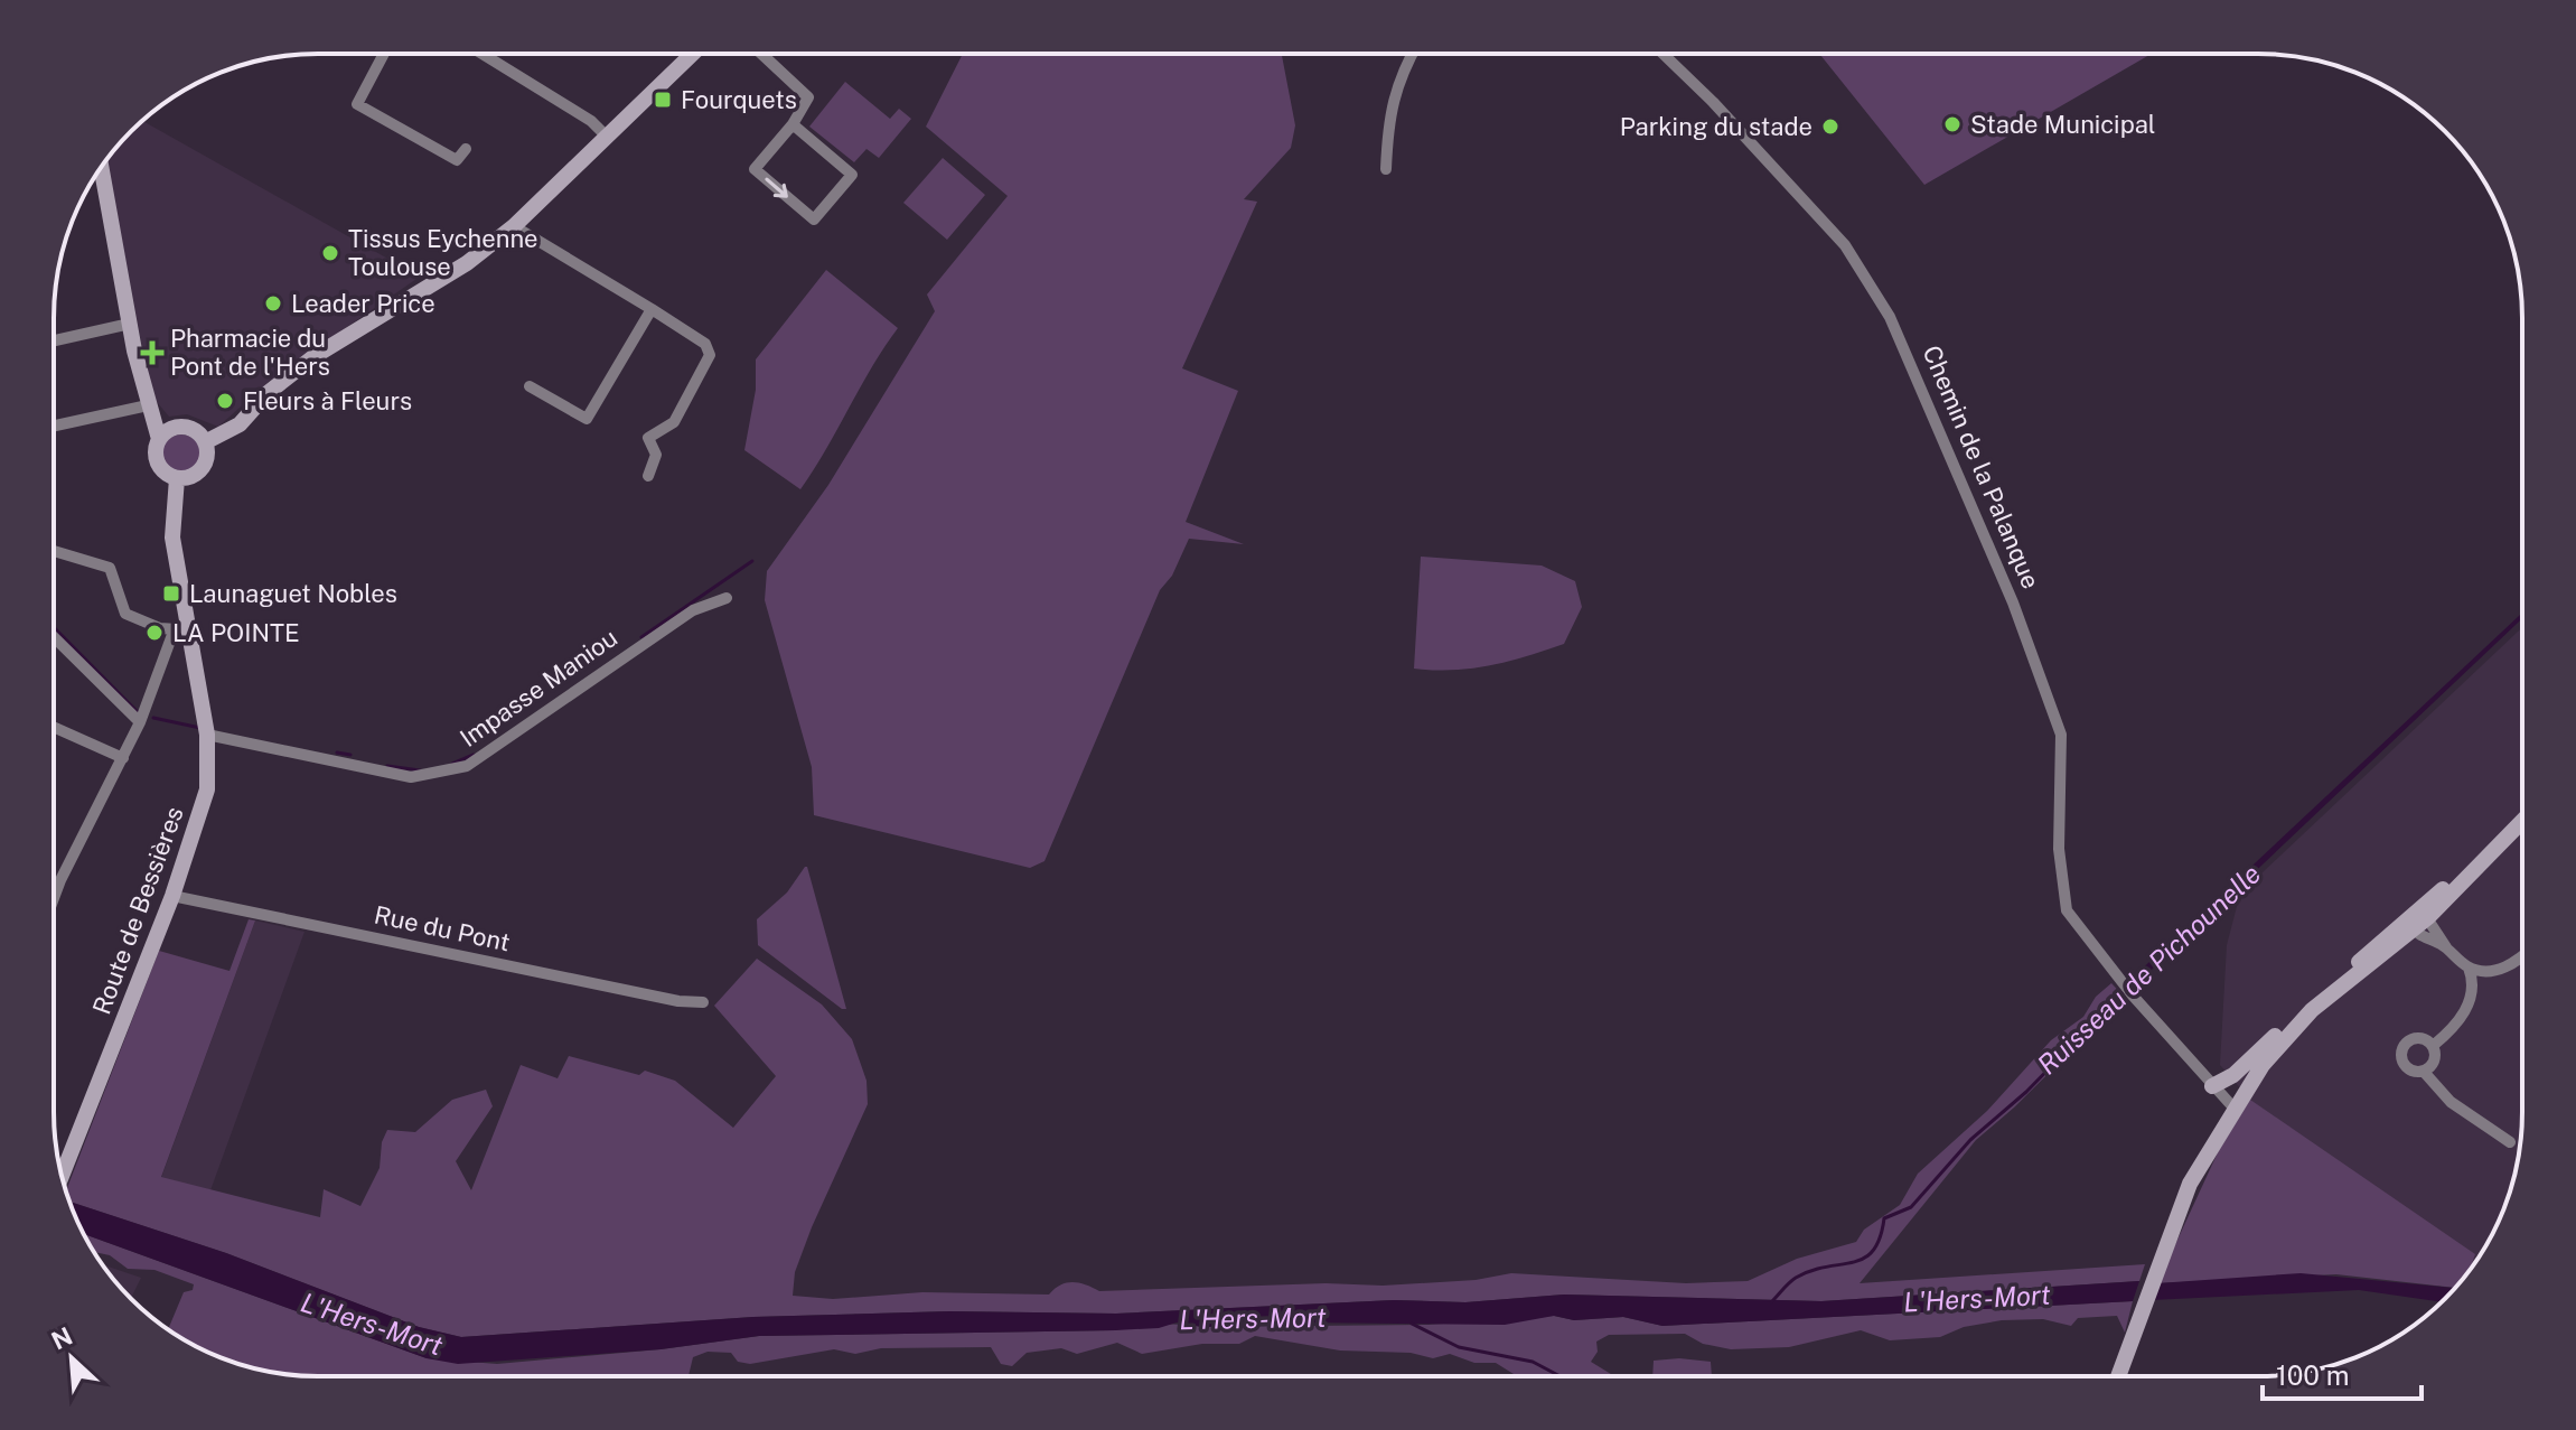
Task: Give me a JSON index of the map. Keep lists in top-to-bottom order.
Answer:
{
  "streets": {
    "street": [
      "Chemin de la Palanque",
      "Impasse Maniou",
      "Route de Bessières",
      "Rue du Pont"
    ]
  },
  "crossings": [
    ["Impasse Maniou", "Route de Bessières"],
    ["Route de Bessières", "Rue du Pont"]
  ],
  "water": ["Ruisseau de Pichounelle", "L'Hers-Mort"],
  "places": {
    "transit": ["Fourquets", "Launaguet Nobles"],
    "other": [
      "Stade Municipal",
      "Parking du stade",
      "Tissus Eychenne Toulouse",
      "Leader Price",
      "Fleurs à Fleurs",
      "LA POINTE"
    ],
    "health": ["Pharmacie du Pont de l'Hers"]
  },
  "scale_bar": "100 m",
  "north": "top left"
}
